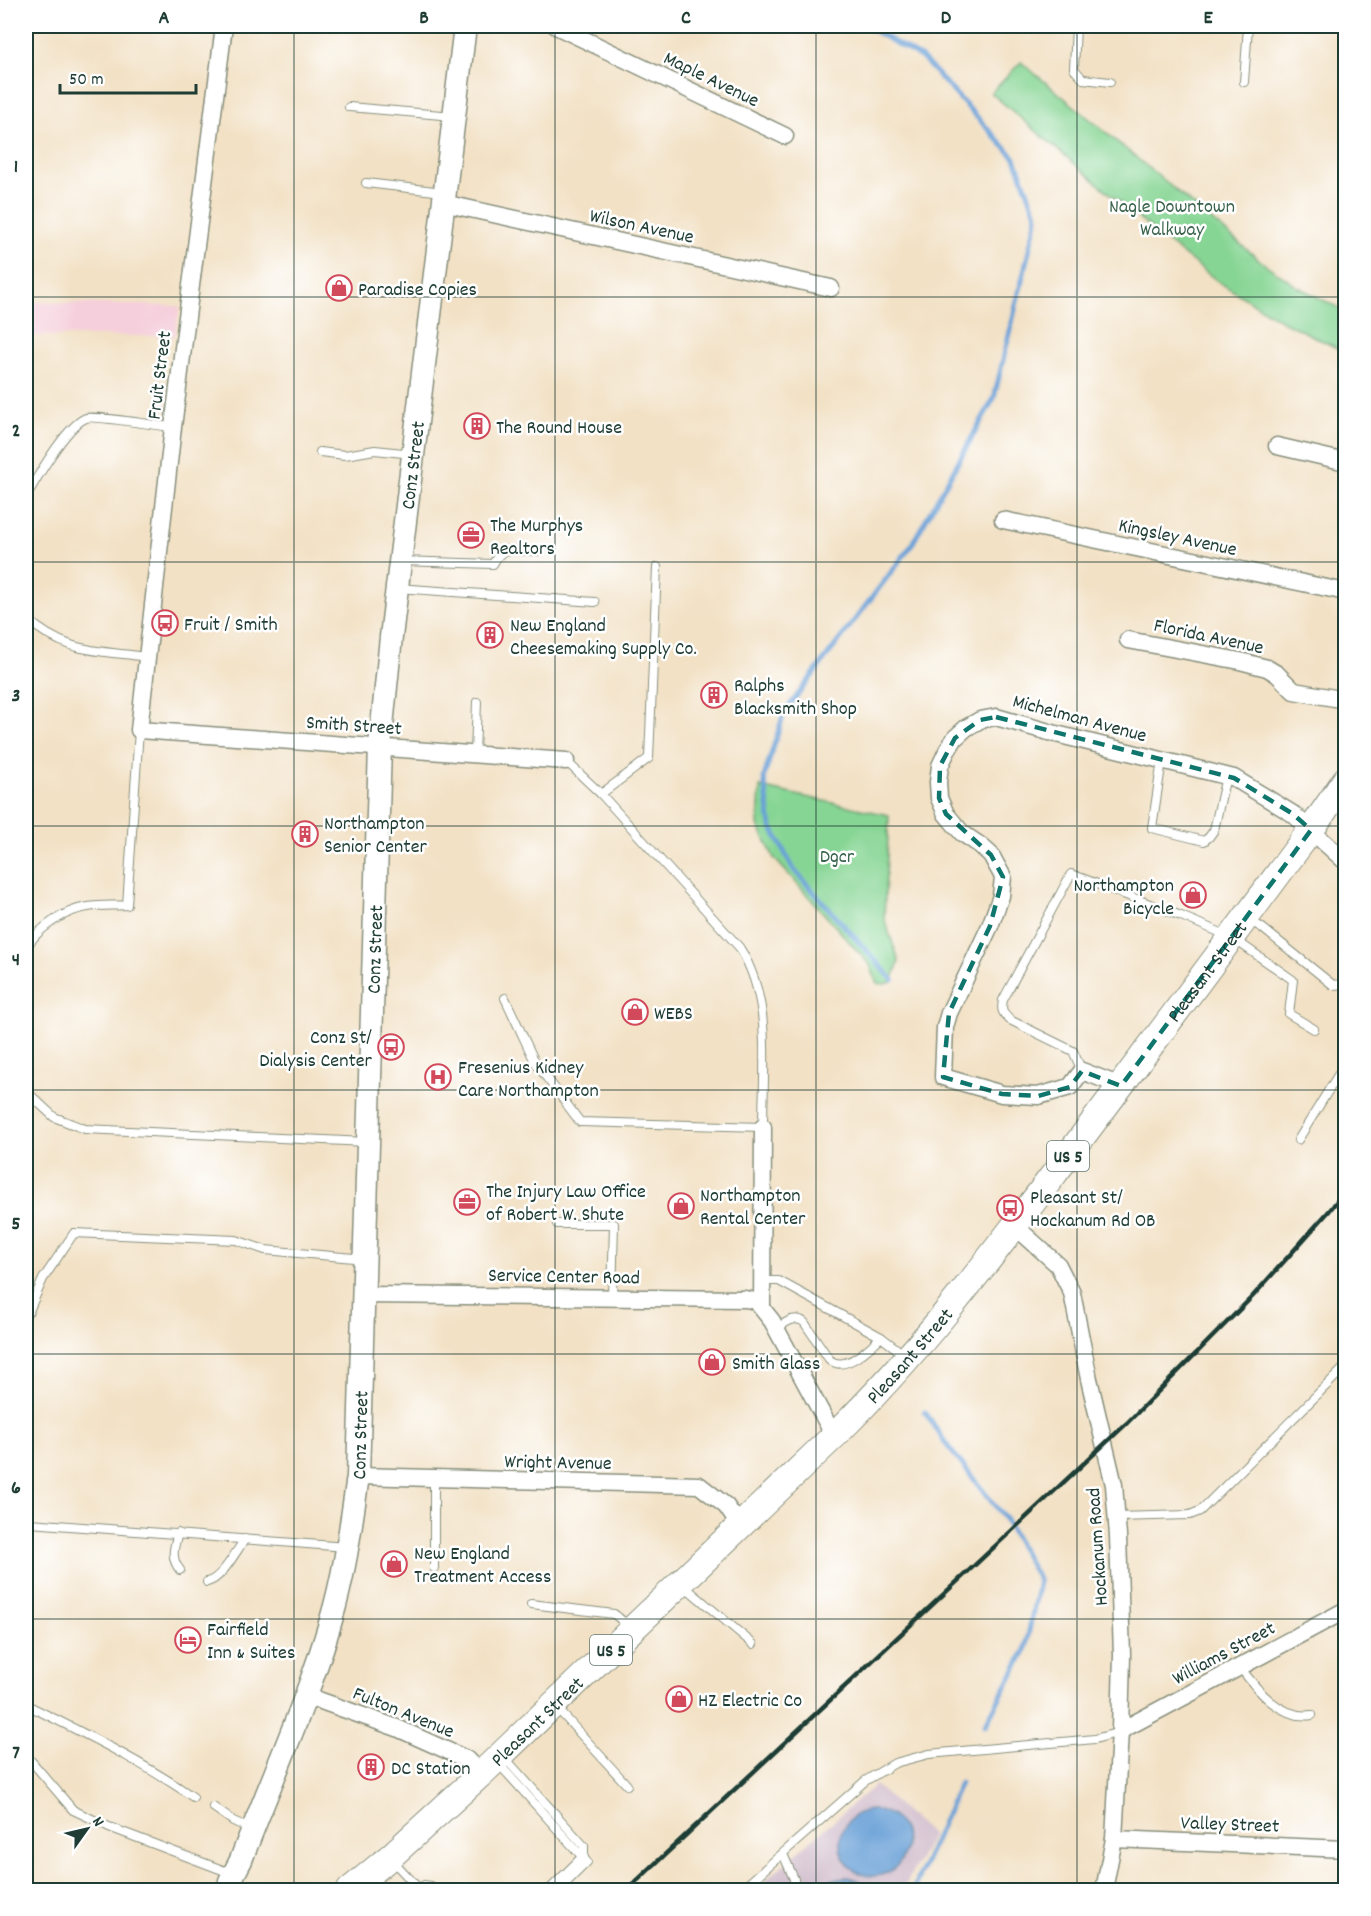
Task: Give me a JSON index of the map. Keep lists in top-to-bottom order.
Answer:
{
  "streets": {
    "main road": ["Conz Street", "Pleasant Street", "US 5"],
    "street": [
      "Maple Avenue",
      "Wilson Avenue",
      "Fruit Street",
      "Kingsley Avenue",
      "Florida Avenue",
      "Michelman Avenue",
      "Smith Street",
      "Service Center Road",
      "Wright Avenue",
      "Hockanum Road",
      "Williams Street",
      "Fulton Avenue",
      "Valley Street"
    ]
  },
  "crossings": [
    ["Wilson Avenue", "Conz Street"],
    ["Fruit Street", "Smith Street"],
    ["Conz Street", "Smith Street"],
    ["Conz Street", "Service Center Road"],
    ["Conz Street", "Wright Avenue"],
    ["Conz Street", "Fulton Avenue"],
    ["Michelman Avenue", "Pleasant Street"],
    ["Pleasant Street", "Wright Avenue"],
    ["Pleasant Street", "Hockanum Road"],
    ["Pleasant Street", "Fulton Avenue"],
    ["Hockanum Road", "Williams Street"],
    ["Hockanum Road", "Valley Street"]
  ],
  "parks": ["Nagle Downtown Walkway", "Dgcr"],
  "places": {
    "shop": [
      "Paradise Copies",
      "Northampton Bicycle",
      "WEBS",
      "Northampton Rental Center",
      "Smith Glass",
      "New England Treatment Access",
      "HZ Electric Co"
    ],
    "building": [
      "The Round House",
      "New England Cheesemaking Supply Co.",
      "Ralphs Blacksmith Shop",
      "Northampton Senior Center",
      "DC Station"
    ],
    "office": ["The Murphys Realtors", "The Injury Law Office of Robert W. Shute"],
    "bus stop": ["Fruit / Smith", "Conz St/ Dialysis Center", "Pleasant St/ Hockanum Rd OB"],
    "hospital": ["Fresenius Kidney Care Northampton"],
    "hotel": ["Fairfield Inn & Suites"]
  },
  "scale_bar": "50 m",
  "north": "top right",
  "grid": {
    "columns": [
      "A",
      "B",
      "C",
      "D",
      "E"
    ],
    "rows": [
      "1",
      "2",
      "3",
      "4",
      "5",
      "6",
      "7"
    ]
  }
}
